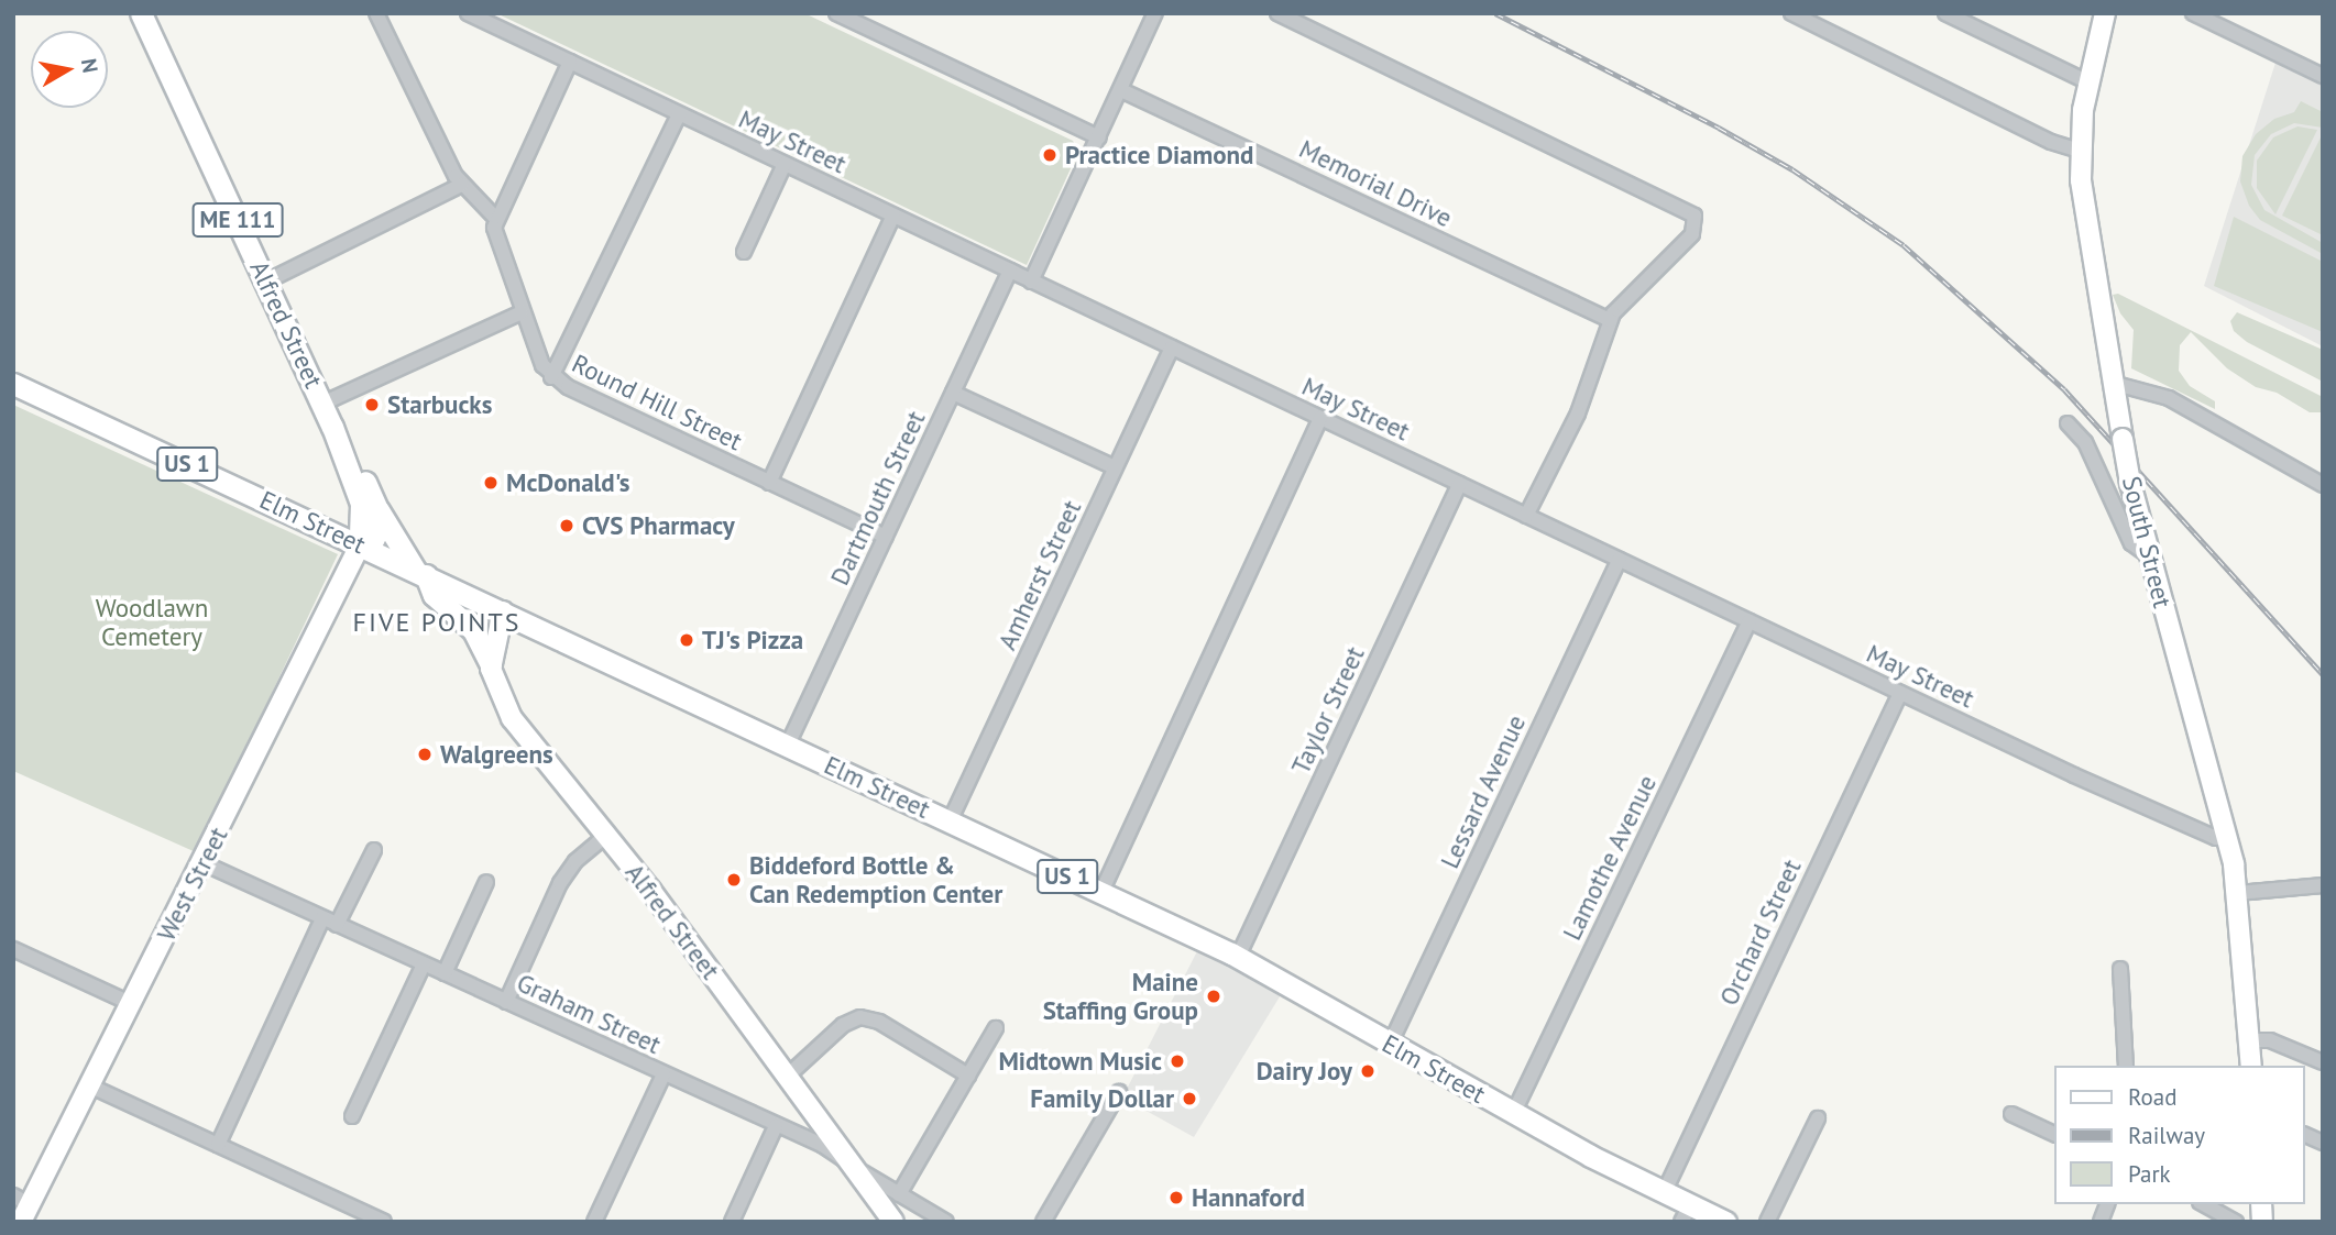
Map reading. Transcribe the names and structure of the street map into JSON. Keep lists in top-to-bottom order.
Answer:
{
  "streets": {
    "main road": [
      "ME 111",
      "Alfred Street",
      "US 1",
      "Elm Street"
    ],
    "street": [
      "May Street",
      "Memorial Drive",
      "Round Hill Street",
      "Dartmouth Street",
      "South Street",
      "Amherst Street",
      "Taylor Street",
      "Lessard Avenue",
      "Lamothe Avenue",
      "West Street",
      "Orchard Street",
      "Graham Street"
    ]
  },
  "crossings": [
    ["May Street", "Dartmouth Street"],
    ["May Street", "South Street"],
    ["May Street", "Amherst Street"],
    ["May Street", "Taylor Street"],
    ["May Street", "Lessard Avenue"],
    ["May Street", "Lamothe Avenue"],
    ["May Street", "Orchard Street"],
    ["Alfred Street", "Elm Street"],
    ["Alfred Street", "West Street"],
    ["Alfred Street", "Graham Street"],
    ["Round Hill Street", "Dartmouth Street"],
    ["Dartmouth Street", "Elm Street"],
    ["Elm Street", "Amherst Street"],
    ["Elm Street", "Taylor Street"],
    ["Elm Street", "Lessard Avenue"],
    ["Elm Street", "Lamothe Avenue"],
    ["Elm Street", "West Street"],
    ["Elm Street", "Orchard Street"],
    ["West Street", "Graham Street"]
  ],
  "districts": ["FIVE POINTS"],
  "parks": ["Woodlawn Cemetery"],
  "places": [
    "Practice Diamond",
    "Starbucks",
    "McDonald's",
    "CVS Pharmacy",
    "TJ's Pizza",
    "Walgreens",
    "Biddeford Bottle & Can Redemption Center",
    "Maine Staffing Group",
    "Midtown Music",
    "Dairy Joy",
    "Family Dollar",
    "Hannaford"
  ],
  "legend": ["Road", "Railway", "Park"],
  "north": "right"
}
